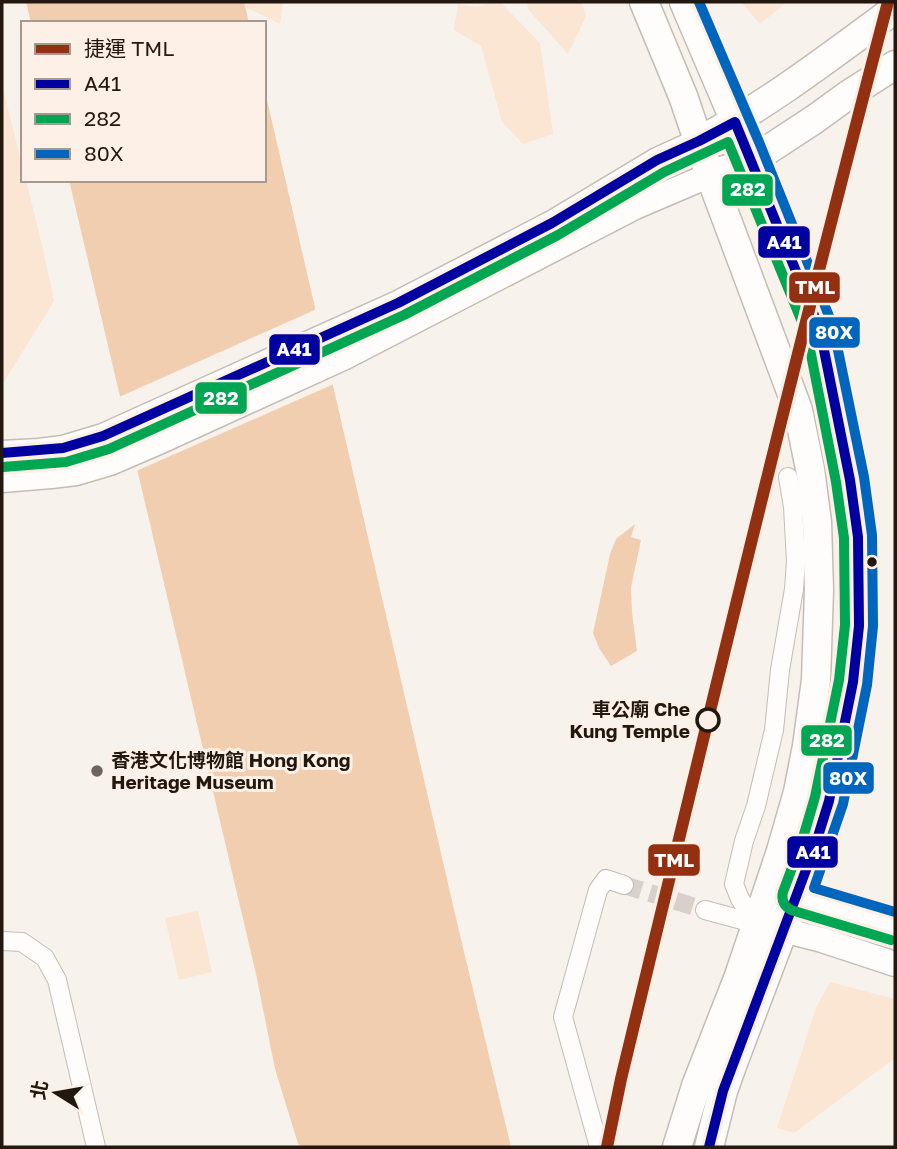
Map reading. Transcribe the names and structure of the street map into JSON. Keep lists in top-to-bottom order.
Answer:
{
  "places": ["車公廟 Che Kung Temple", "香港文化博物館 Hong Kong Heritage Museum"],
  "lines": [
    "metro line TML",
    "transit line 80X",
    "transit line A41",
    "transit line 282"
  ],
  "legend": [
    "捷運 TML",
    "A41",
    "282",
    "80X"
  ],
  "north": "left"
}
